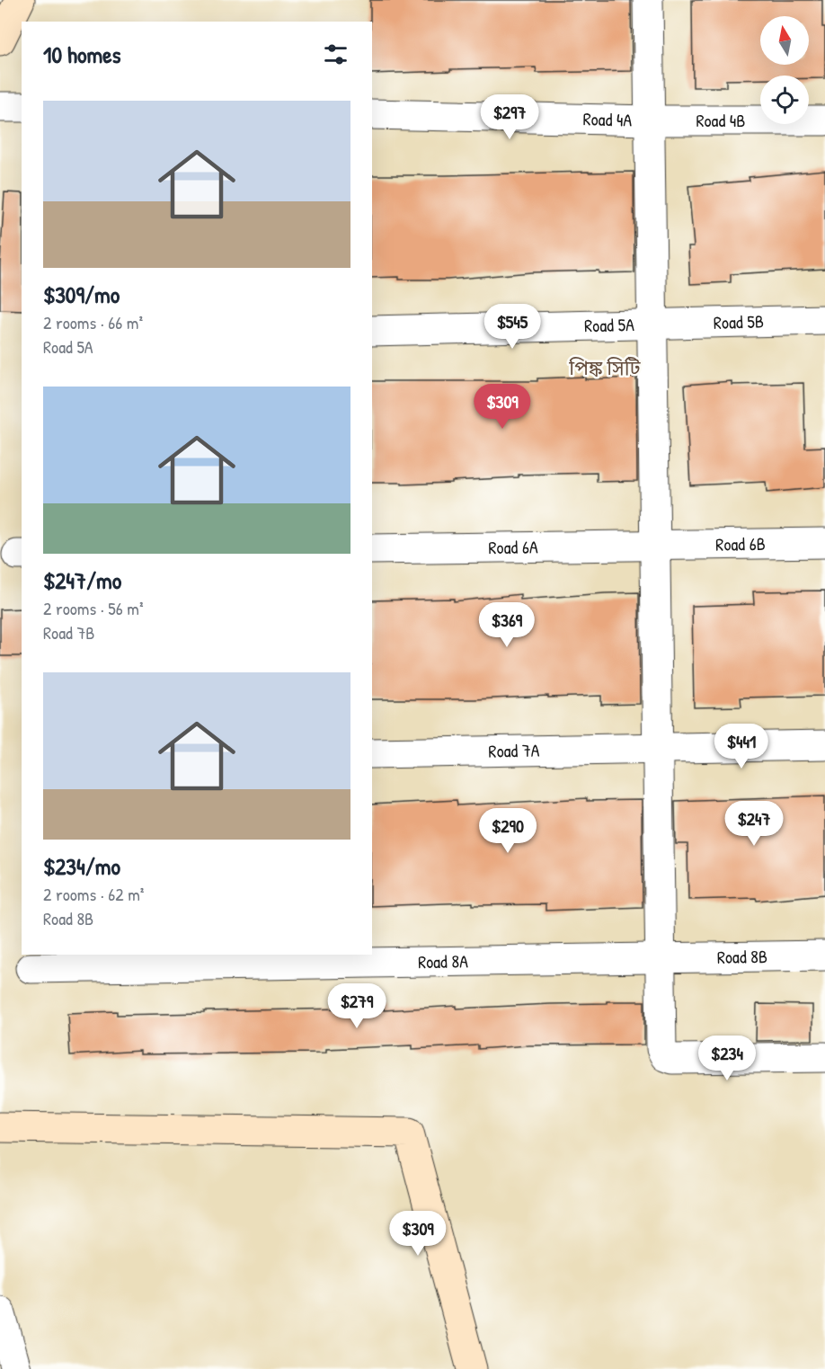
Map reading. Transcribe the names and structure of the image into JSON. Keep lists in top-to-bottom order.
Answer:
{
  "streets": {
    "street": [
      "Road 4A",
      "Road 4B",
      "Road 5B",
      "Road 5A",
      "Road 6B",
      "Road 6A",
      "Road 7A",
      "Road 8B",
      "Road 8A"
    ]
  },
  "crossings": [
    ["Road 4A", "Road 4B"],
    ["Road 5B", "Road 5A"],
    ["Road 6B", "Road 6A"],
    ["Road 8B", "Road 8A"]
  ],
  "districts": ["পিঙ্ক সিটি"],
  "north": "top",
  "page": {
    "heading": "10 homes",
    "list": [
      {
        "name": "$309/mo",
        "note": "2 rooms · 66 m² · Road 5A"
      },
      {
        "name": "$247/mo",
        "note": "2 rooms · 56 m² · Road 7B"
      },
      {
        "name": "$234/mo",
        "note": "2 rooms · 62 m² · Road 8B"
      }
    ],
    "price": [
      "$297",
      "$545",
      "$309",
      "$369",
      "$441",
      "$247",
      "$290",
      "$279",
      "$234",
      "$309"
    ]
  }
}
